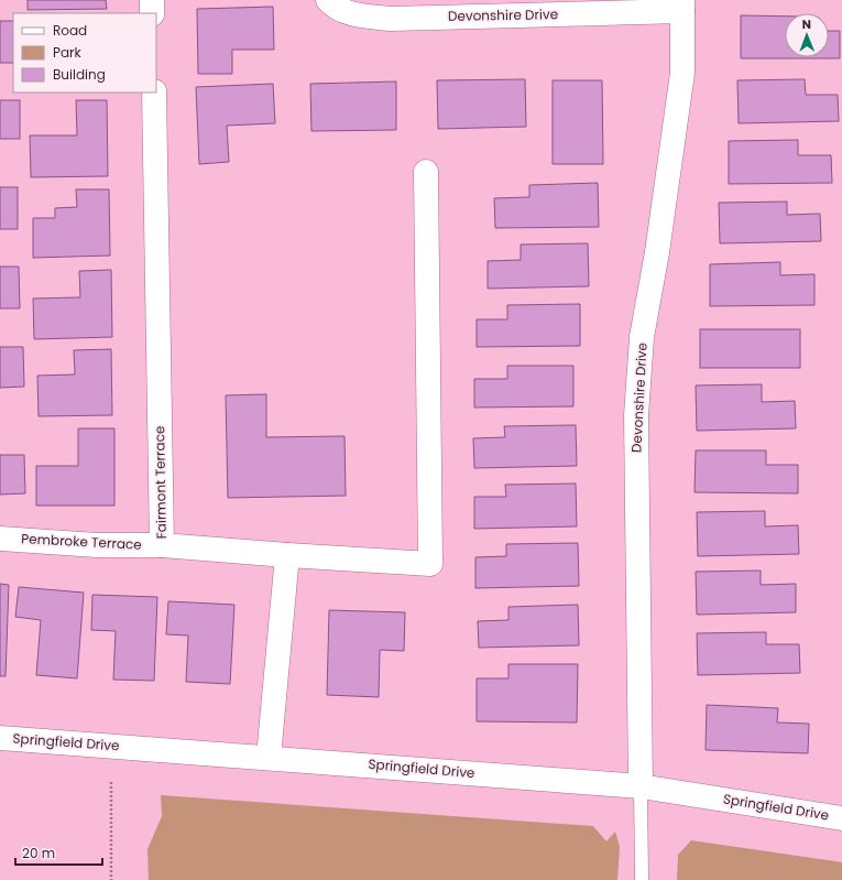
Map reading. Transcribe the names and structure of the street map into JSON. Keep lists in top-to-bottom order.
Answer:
{
  "streets": {
    "street": [
      "Devonshire Drive",
      "Fairmont Terrace",
      "Pembroke Terrace",
      "Springfield Drive"
    ]
  },
  "crossings": [
    ["Devonshire Drive", "Springfield Drive"],
    ["Fairmont Terrace", "Pembroke Terrace"]
  ],
  "legend": ["Road", "Park", "Building"],
  "scale_bar": "20 m",
  "north": "top"
}
